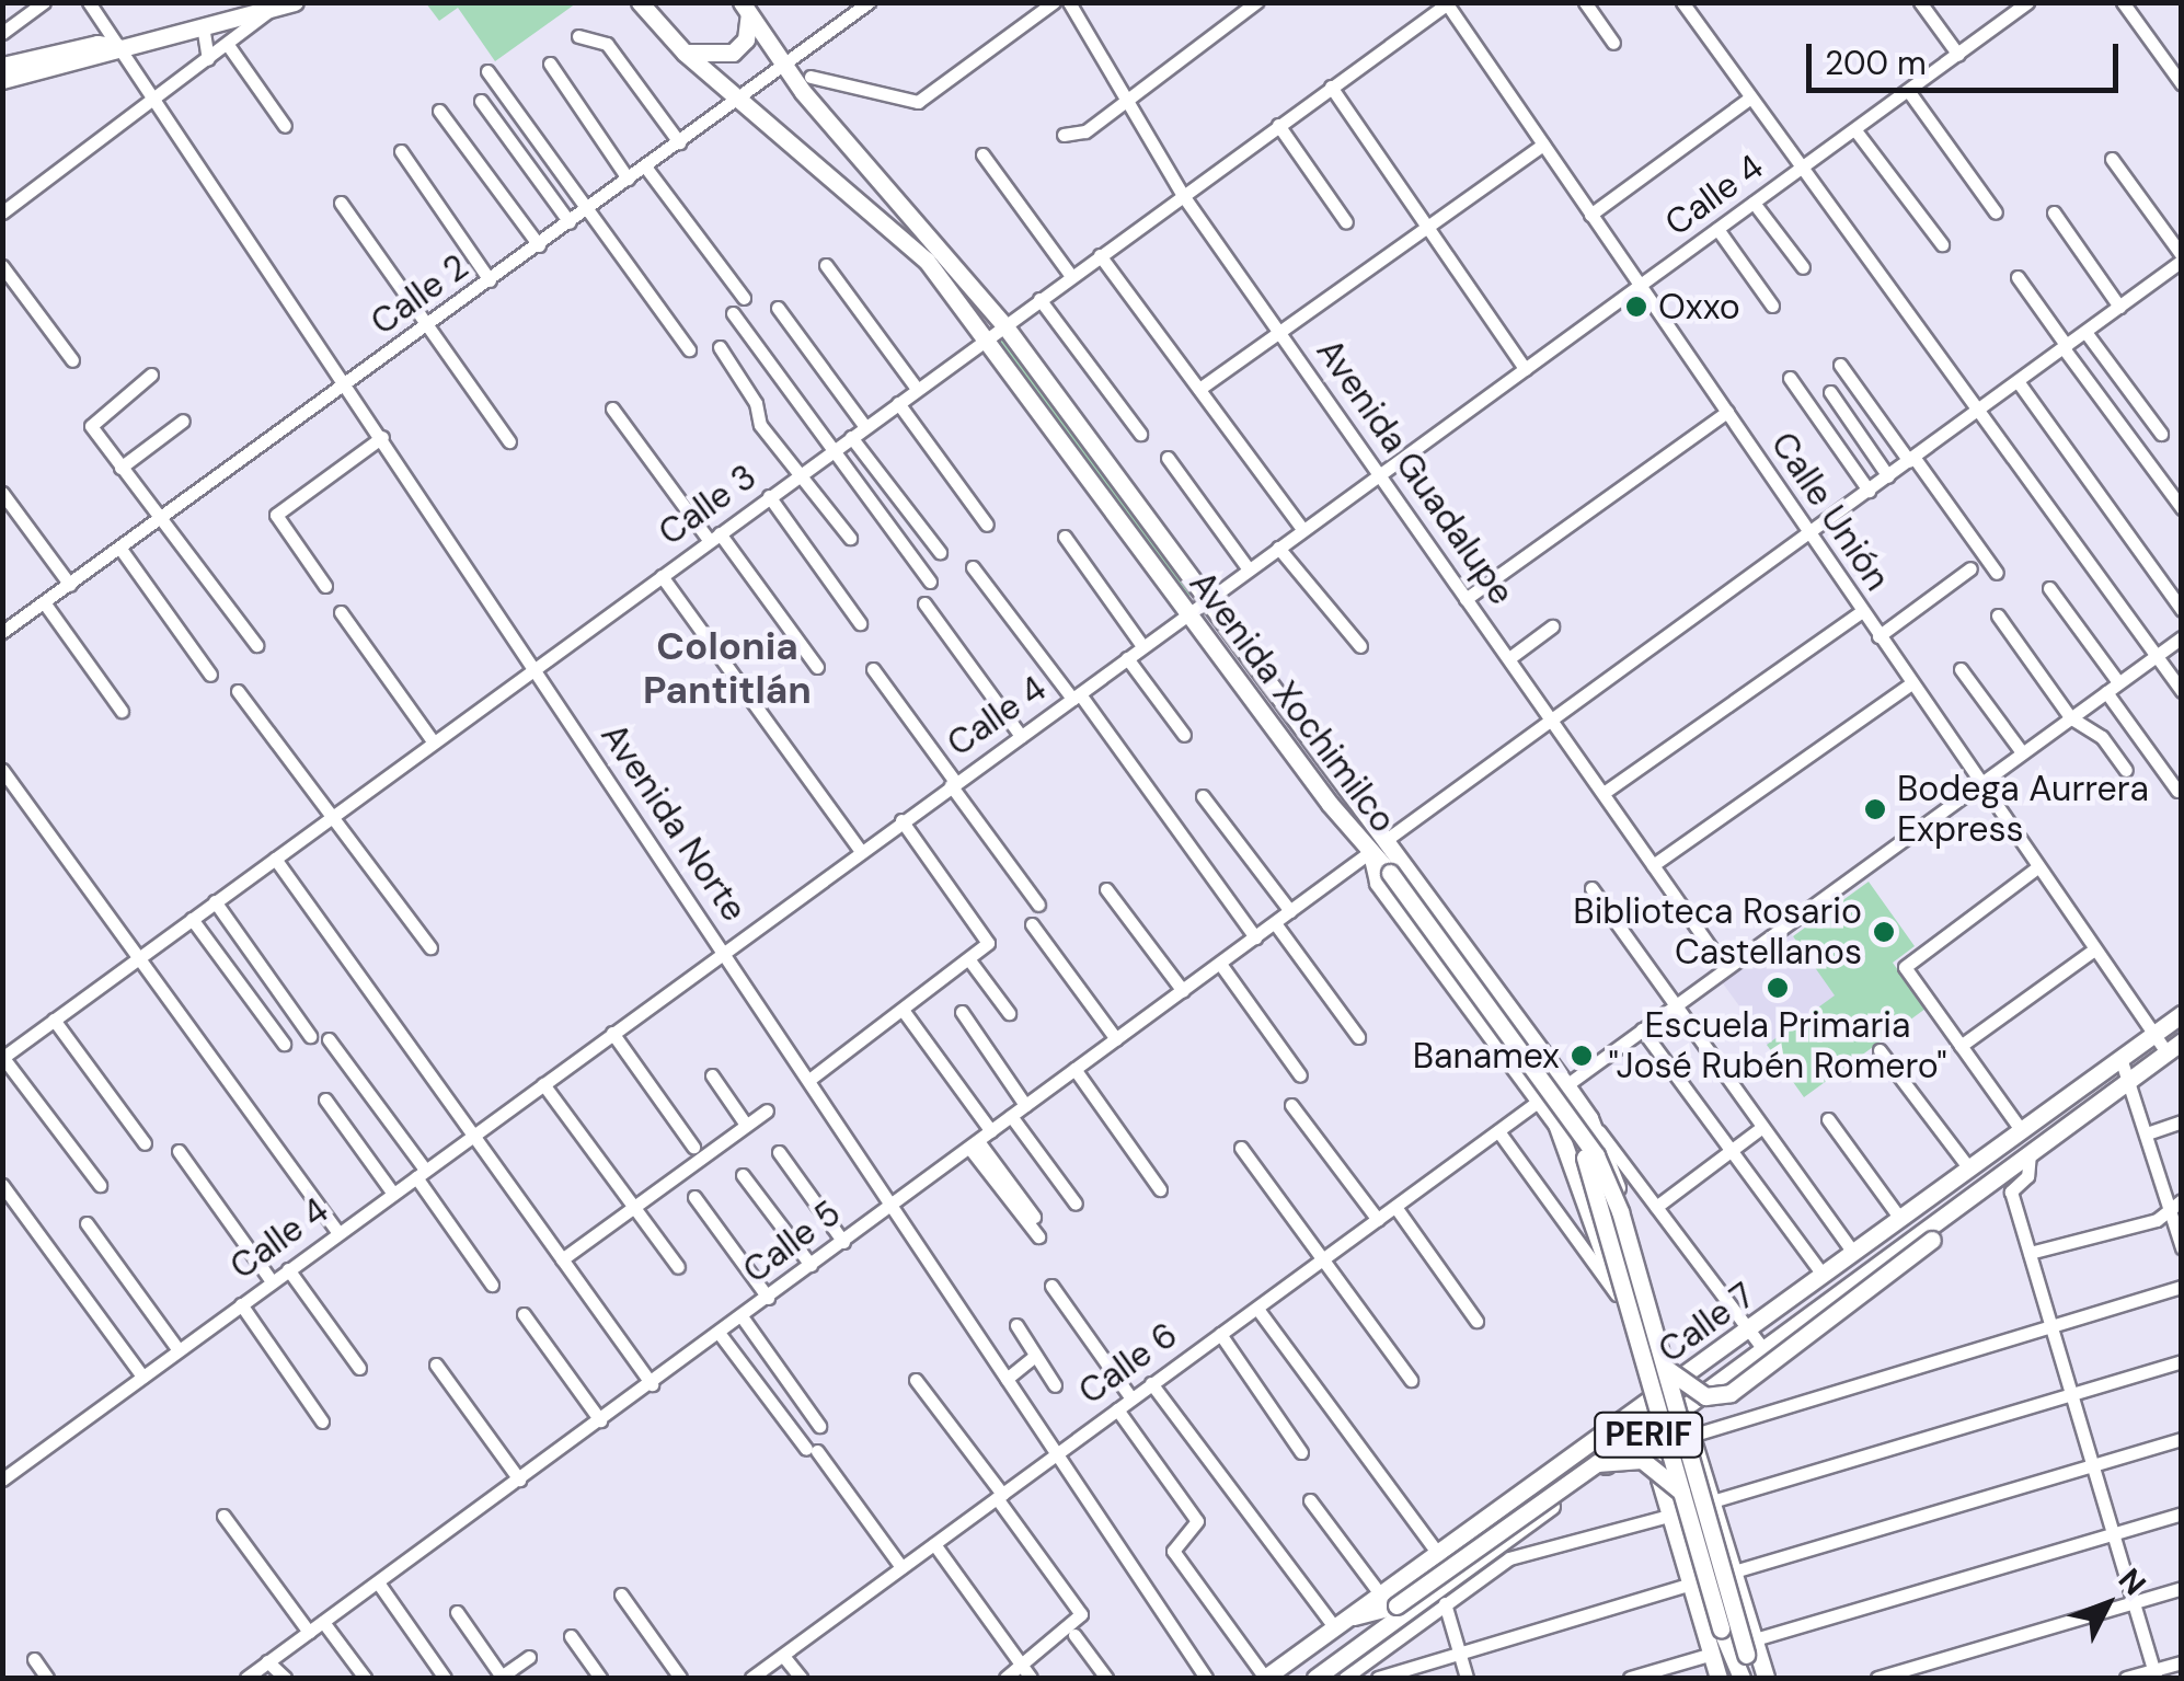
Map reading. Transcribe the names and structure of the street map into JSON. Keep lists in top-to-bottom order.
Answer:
{
  "streets": {
    "main road": ["Avenida Xochimilco", "Calle 7", "PERIF"],
    "street": [
      "Calle 4",
      "Calle 2",
      "Avenida Guadalupe",
      "Calle 3",
      "Calle Unión",
      "Avenida Norte",
      "Calle 5",
      "Calle 6"
    ]
  },
  "crossings": [
    ["Calle 4", "Avenida Guadalupe"],
    ["Calle 4", "Calle Unión"],
    ["Calle 4", "Avenida Xochimilco"],
    ["Calle 4", "Avenida Norte"],
    ["Calle 2", "Avenida Xochimilco"],
    ["Calle 2", "Avenida Norte"],
    ["Avenida Guadalupe", "Calle 3"],
    ["Avenida Guadalupe", "Calle 5"],
    ["Calle 3", "Calle Unión"],
    ["Calle 3", "Avenida Xochimilco"],
    ["Calle 3", "Avenida Norte"],
    ["Calle Unión", "Calle 5"],
    ["Calle Unión", "Calle 7"],
    ["Avenida Xochimilco", "Calle 5"],
    ["Avenida Xochimilco", "Calle 7"],
    ["Avenida Xochimilco", "Calle 6"],
    ["Avenida Norte", "Calle 5"],
    ["Avenida Norte", "Calle 6"]
  ],
  "districts": ["Colonia Pantitlán"],
  "places": [
    "Oxxo",
    "Bodega Aurrera Express",
    "Biblioteca Rosario Castellanos",
    "Escuela Primaria \"José Rubén Romero\"",
    "Banamex"
  ],
  "scale_bar": "200 m",
  "north": "top right"
}
